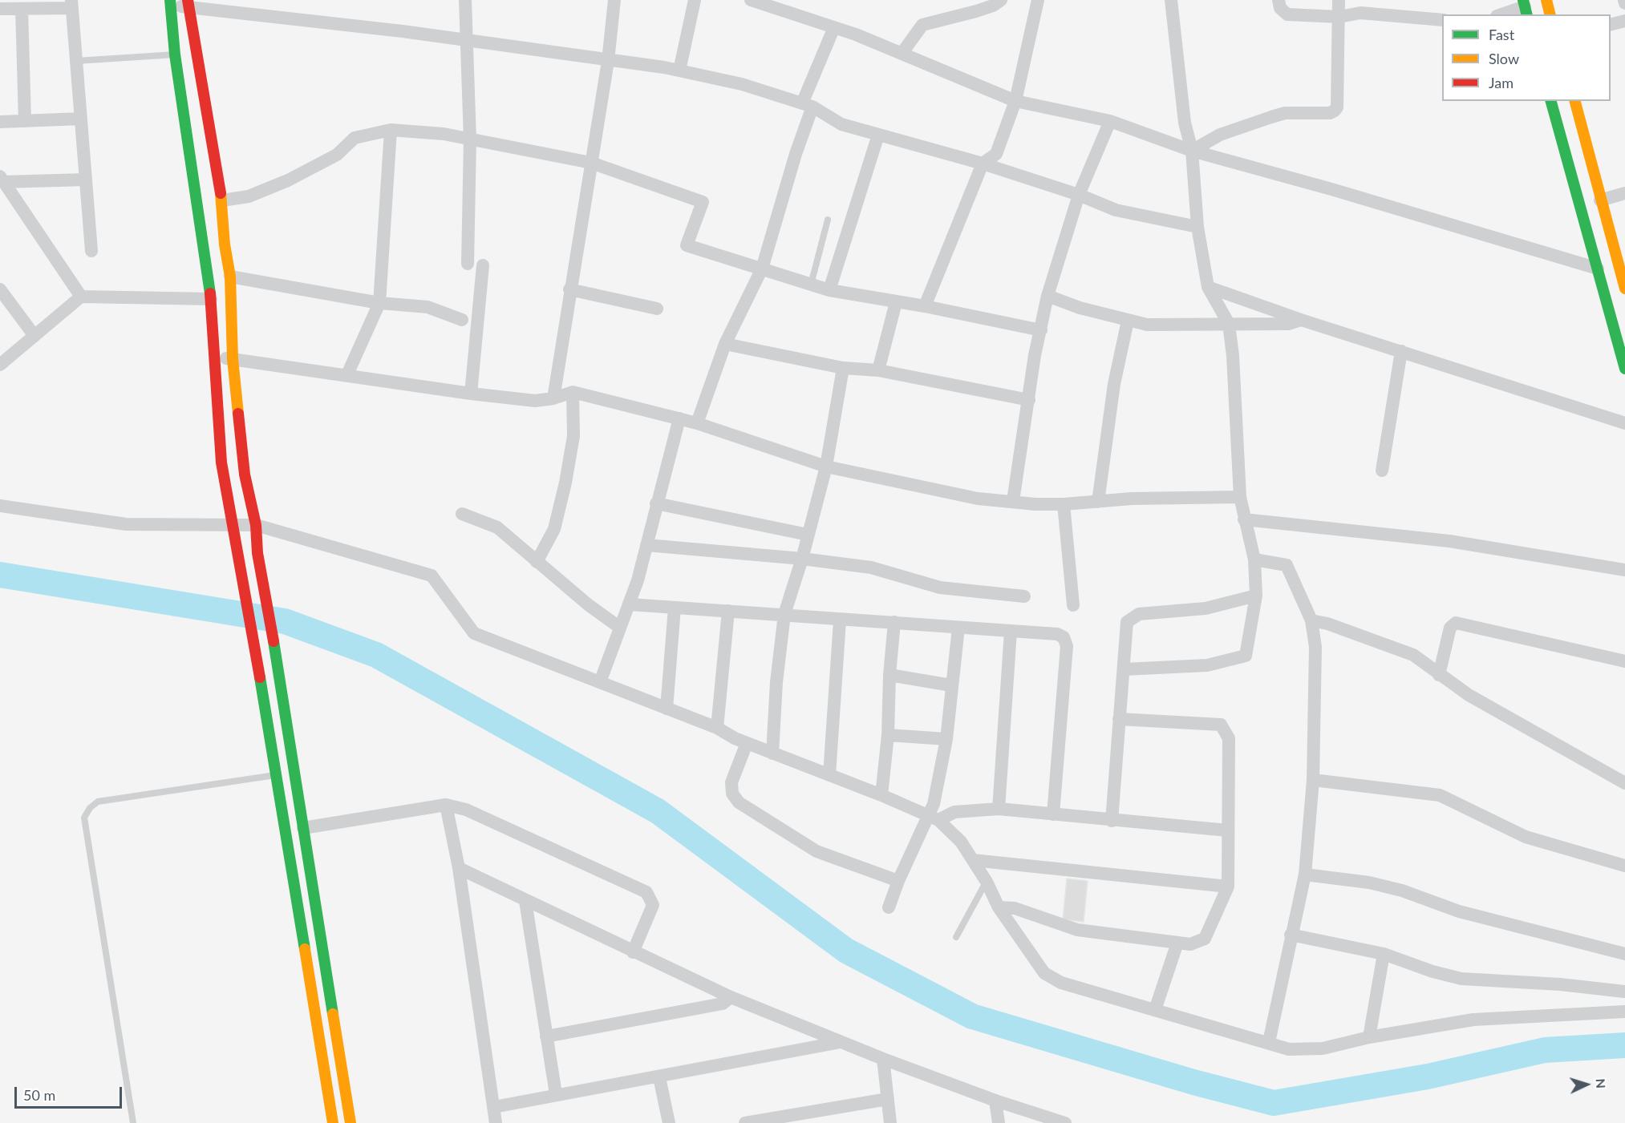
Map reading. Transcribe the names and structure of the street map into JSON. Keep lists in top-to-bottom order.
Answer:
{
  "legend": ["Fast", "Slow", "Jam"],
  "scale_bar": "50 m",
  "north": "right"
}
